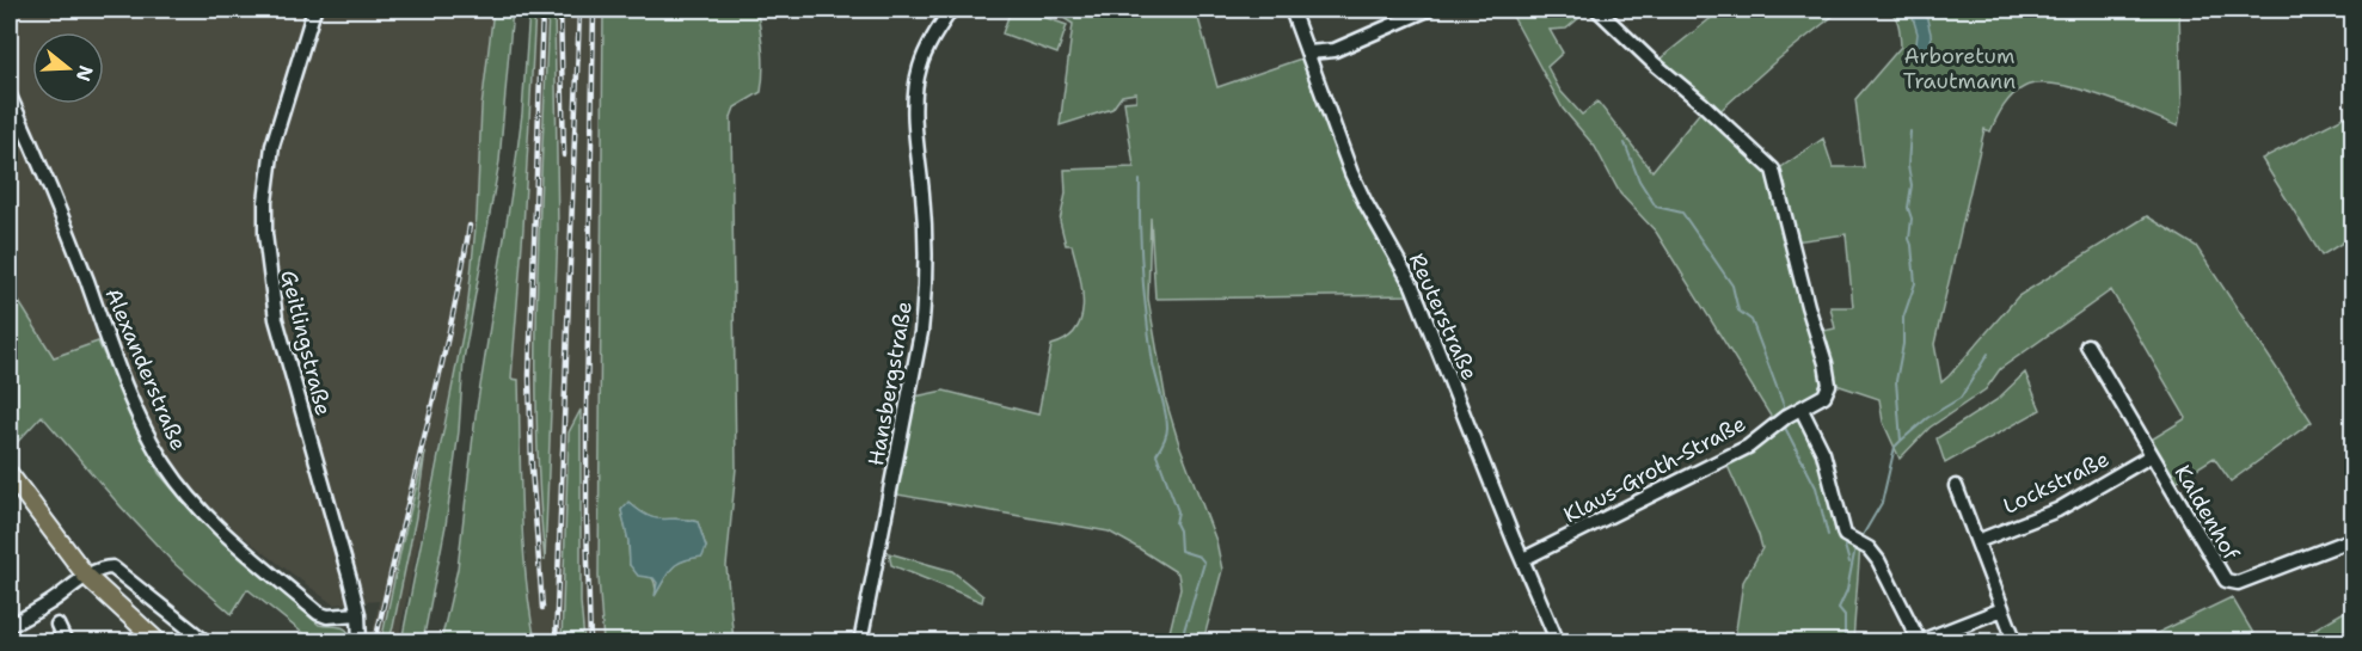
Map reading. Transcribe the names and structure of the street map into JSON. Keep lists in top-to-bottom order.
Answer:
{
  "streets": {
    "street": [
      "Reuterstraße",
      "Geitlingstraße",
      "Alexanderstraße",
      "Hansbergstraße",
      "Klaus-Groth-Straße",
      "Lockstraße",
      "Kaldenhof"
    ]
  },
  "crossings": [
    ["Reuterstraße", "Klaus-Groth-Straße"],
    ["Geitlingstraße", "Alexanderstraße"],
    ["Lockstraße", "Kaldenhof"]
  ],
  "parks": ["Arboretum Trautmann"],
  "north": "right"
}
